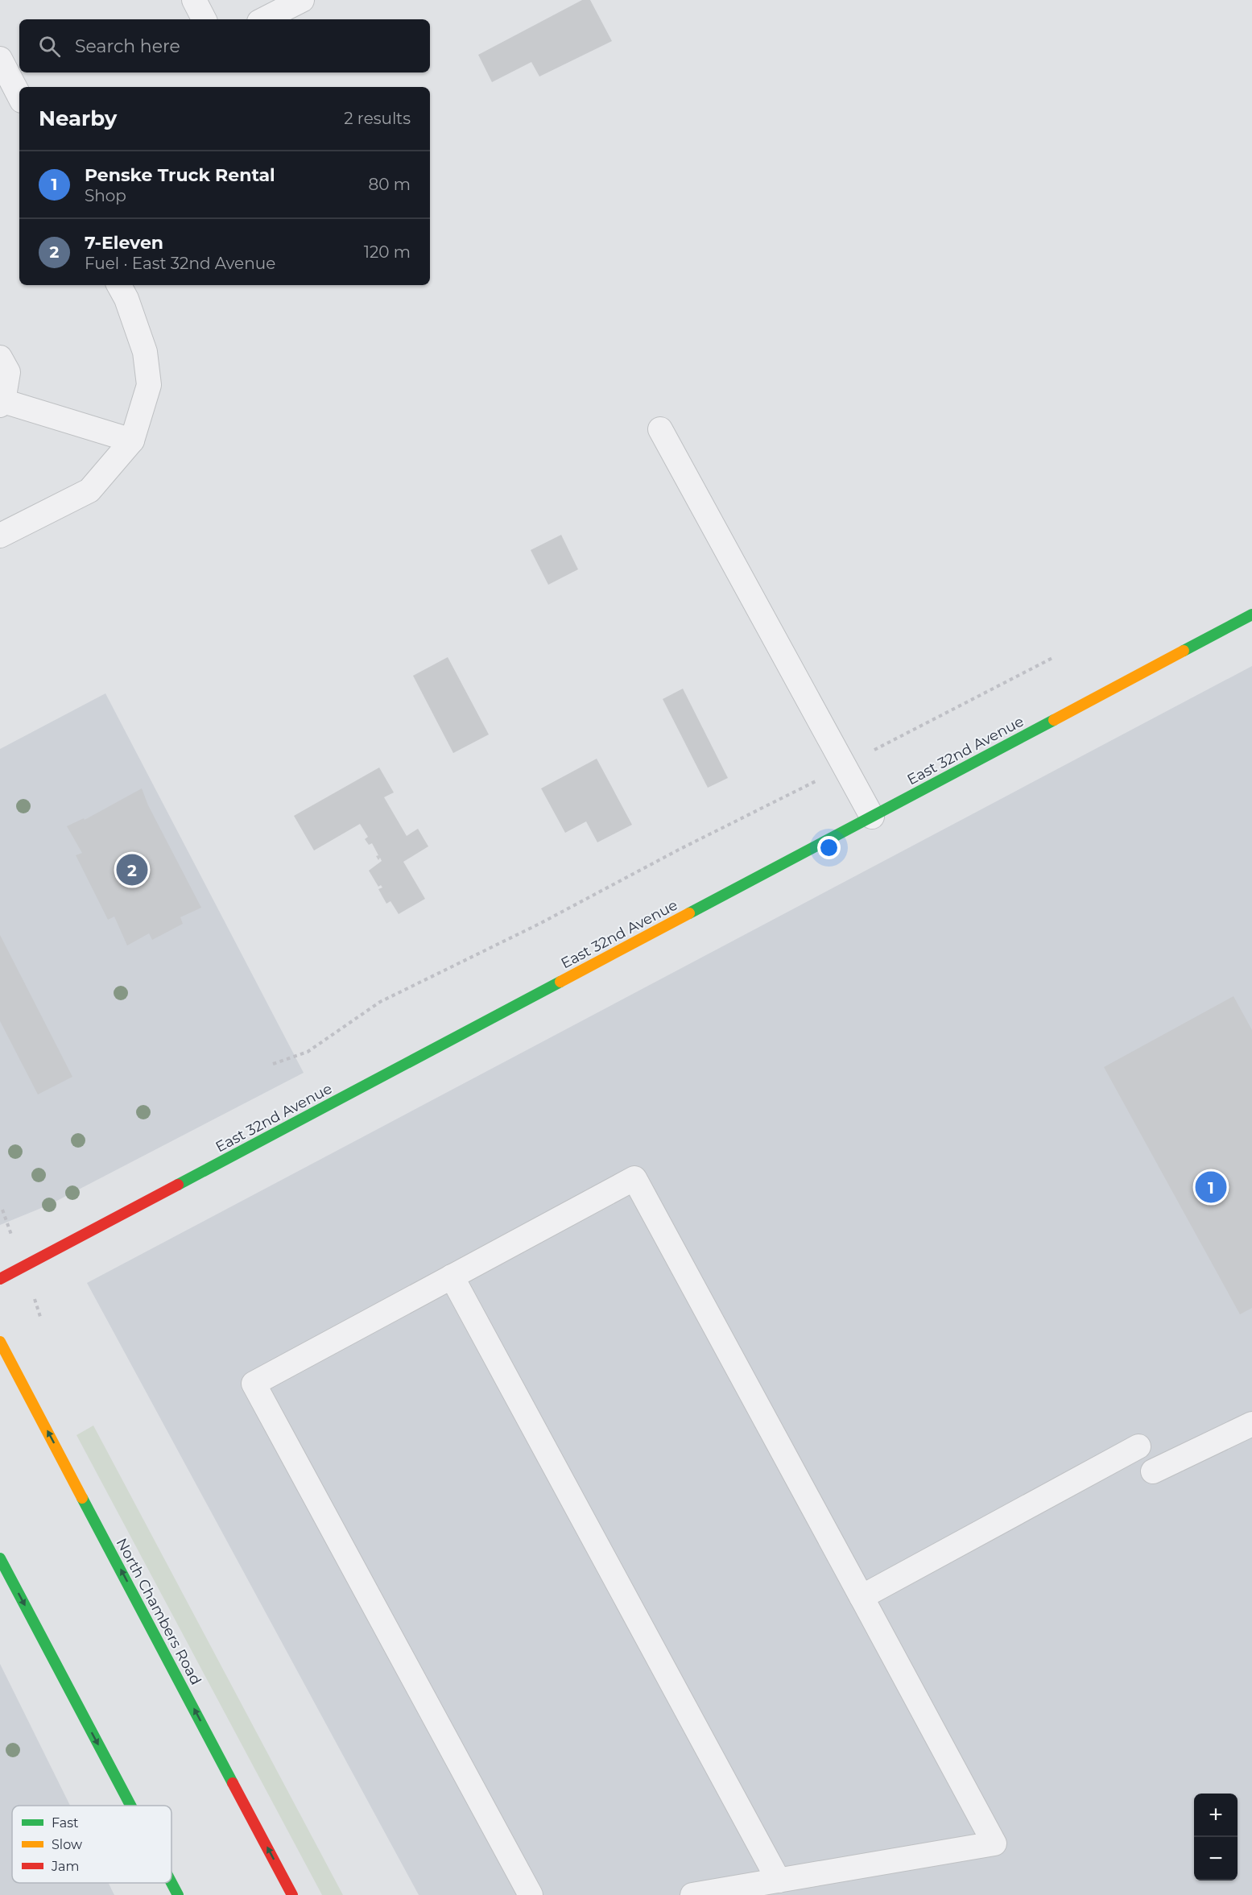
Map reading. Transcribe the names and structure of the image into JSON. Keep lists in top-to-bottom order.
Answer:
{
  "streets": {
    "street": ["East 32nd Avenue", "North Chambers Road"]
  },
  "one_way": ["North Chambers Road"],
  "legend": ["Fast", "Slow", "Jam"],
  "page": {
    "search": "Search here",
    "heading": ["Nearby", "2 results"],
    "list": [
      {
        "mark": "1",
        "name": "Penske Truck Rental",
        "note": "Shop",
        "value": "80 m"
      },
      {
        "mark": "2",
        "name": "7-Eleven",
        "note": "Fuel · East 32nd Avenue",
        "value": "120 m"
      }
    ],
    "pins": ["2", "1"],
    "map_buttons": ["+", "−"]
  }
}
